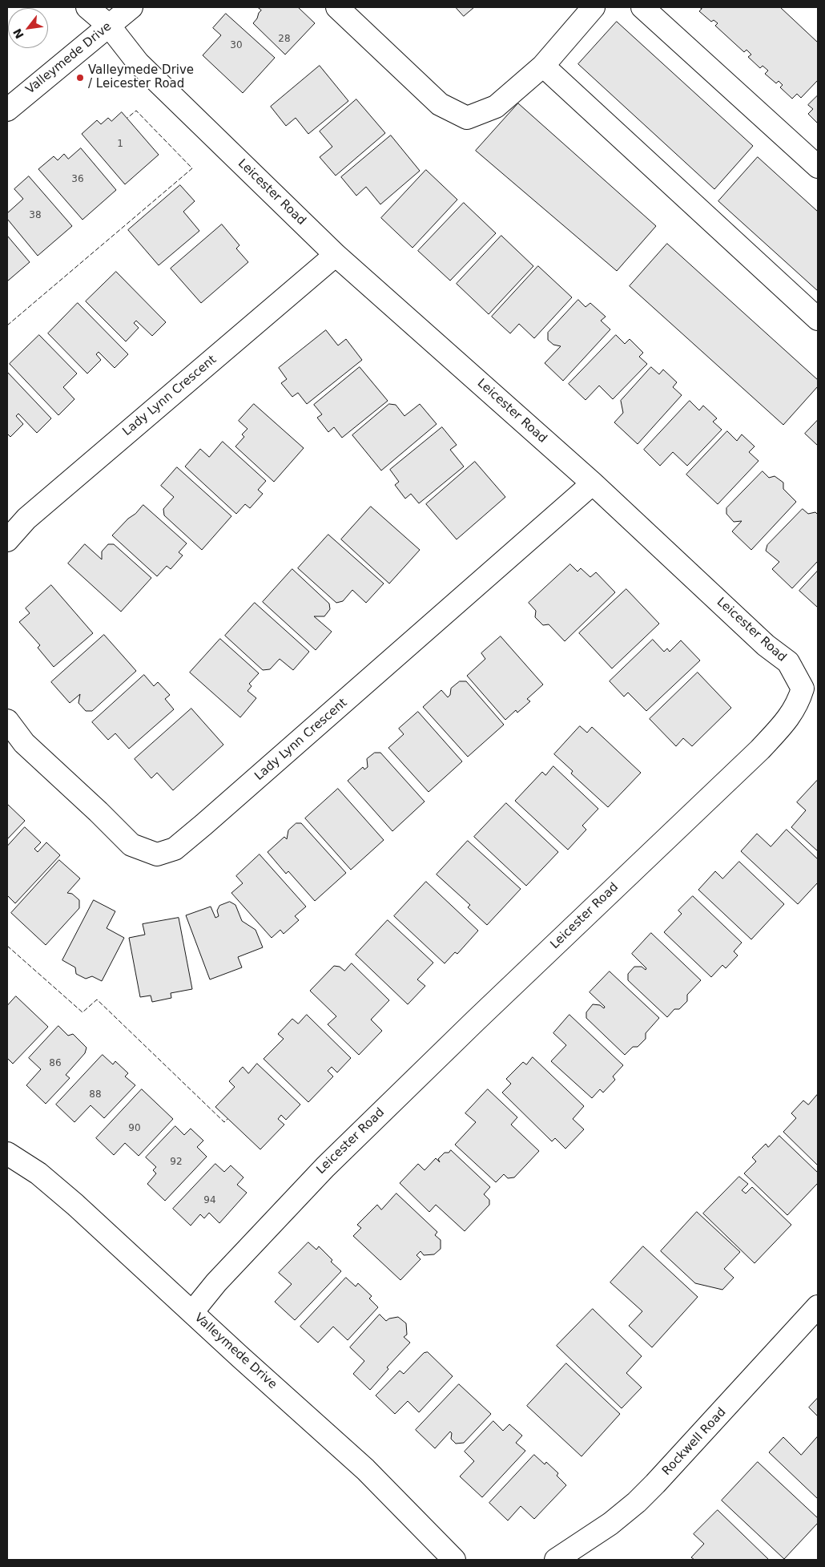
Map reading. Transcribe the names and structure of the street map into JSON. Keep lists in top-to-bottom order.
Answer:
{
  "streets": {
    "street": [
      "Valleymede Drive",
      "Leicester Road",
      "Lady Lynn Crescent",
      "Rockwell Road"
    ]
  },
  "crossings": [
    ["Valleymede Drive", "Leicester Road"],
    ["Leicester Road", "Lady Lynn Crescent"]
  ],
  "places": ["Valleymede Drive / Leicester Road"],
  "house_numbers": [
    "28",
    "30",
    "1",
    "36",
    "38",
    "86",
    "88",
    "90",
    "92",
    "94"
  ],
  "north": "bottom left"
}
